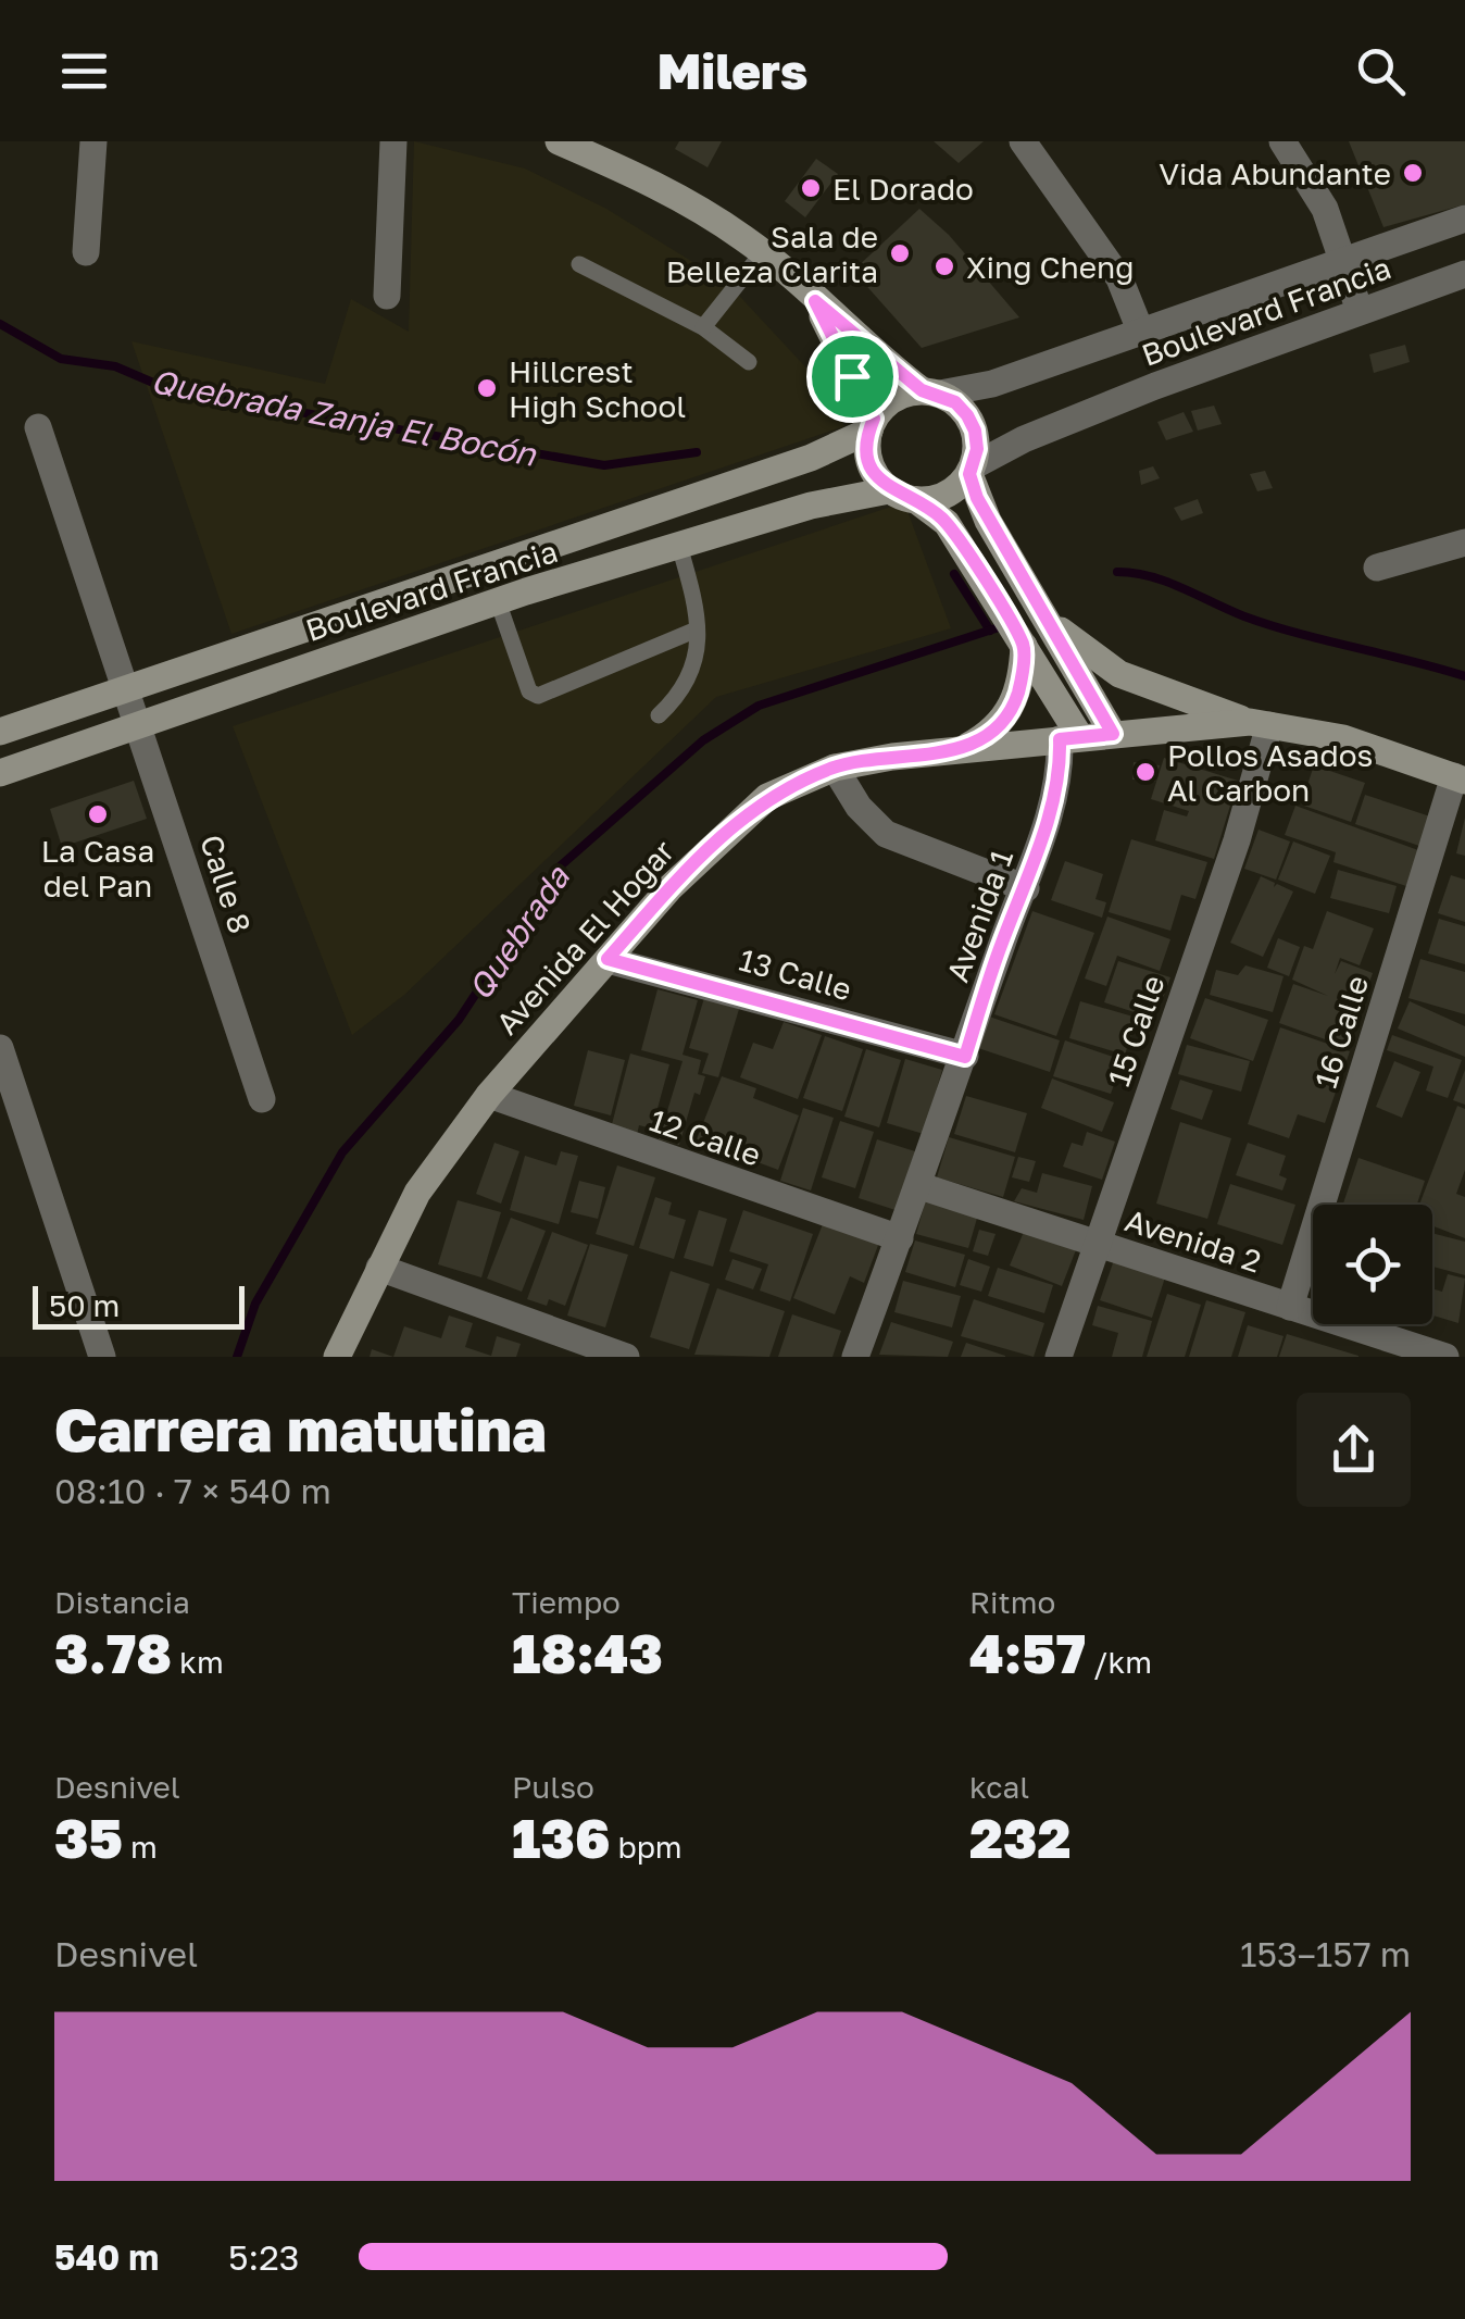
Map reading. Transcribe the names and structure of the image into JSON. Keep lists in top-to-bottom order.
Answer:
{
  "streets": {
    "street": [
      "Boulevard Francia",
      "Calle 8",
      "Avenida 1",
      "Avenida El Hogar",
      "13 Calle",
      "15 Calle",
      "16 Calle",
      "12 Calle",
      "Avenida 2"
    ]
  },
  "crossings": [
    ["Boulevard Francia", "Calle 8"],
    ["Avenida 1", "Avenida El Hogar"],
    ["Avenida 1", "13 Calle"],
    ["Avenida 1", "12 Calle"],
    ["Avenida 1", "Avenida 2"],
    ["Avenida El Hogar", "13 Calle"],
    ["Avenida El Hogar", "15 Calle"],
    ["Avenida El Hogar", "16 Calle"],
    ["Avenida El Hogar", "12 Calle"],
    ["15 Calle", "Avenida 2"],
    ["16 Calle", "Avenida 2"]
  ],
  "water": ["Quebrada Zanja El Bocón", "Quebrada"],
  "places": [
    "Vida Abundante",
    "El Dorado",
    "Sala de Belleza Clarita",
    "Xing Cheng",
    "Hillcrest High School",
    "Pollos Asados Al Carbon",
    "La Casa del Pan"
  ],
  "scale_bar": "50 m",
  "page": {
    "header": "Milers",
    "scale": "50 m",
    "heading": ["Carrera matutina", "08:10 · 7 × 540 m"],
    "stats": [
      ["Distancia", "3.78 km"],
      ["Tiempo", "18:43"],
      ["Ritmo", "4:57 /km"],
      ["Desnivel", "35 m"],
      ["Pulso", "136 bpm"],
      ["kcal", "232"]
    ],
    "chart": ["Desnivel", "153–157 m"],
    "list": [
      {
        "name": "540 m",
        "note": "5:23"
      }
    ]
  }
}
